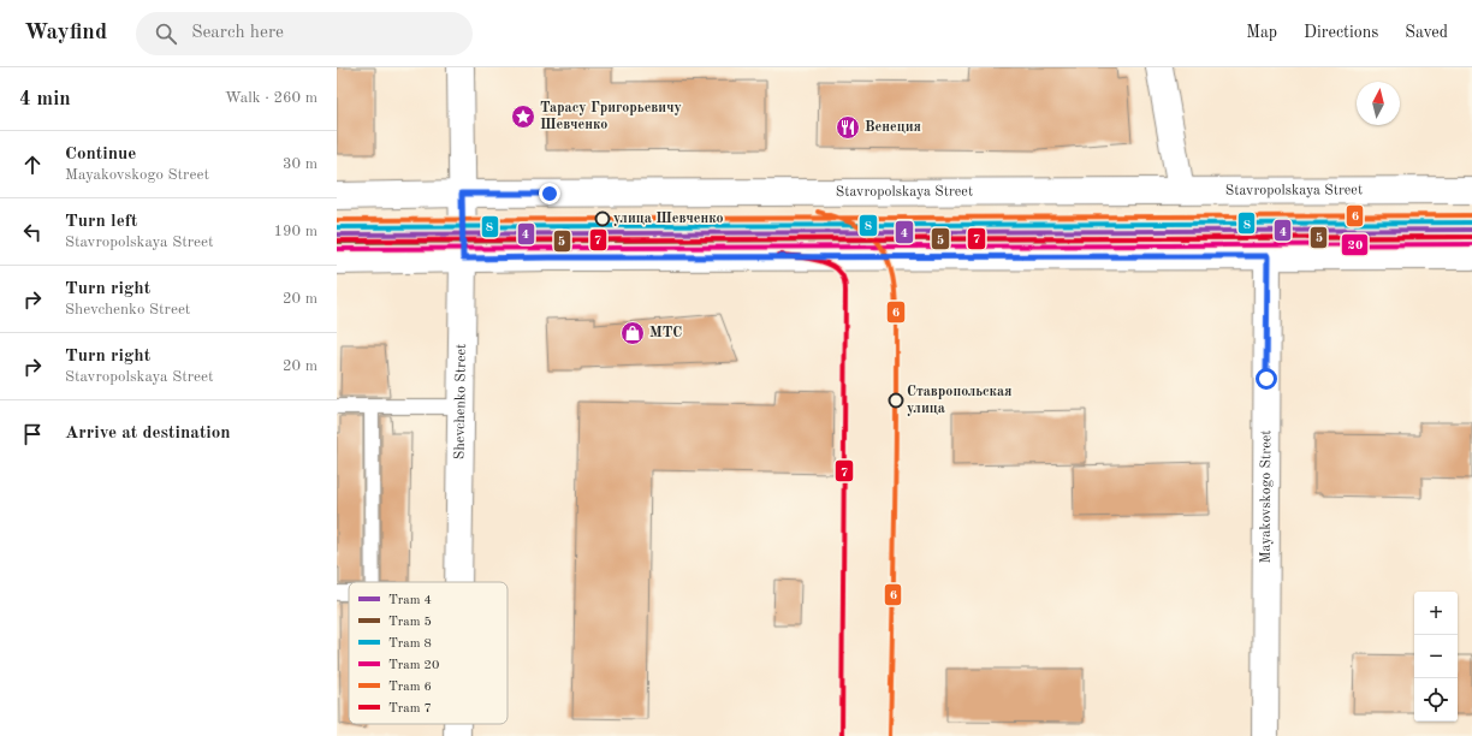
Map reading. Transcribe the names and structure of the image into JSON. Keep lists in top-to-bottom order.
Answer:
{
  "streets": {
    "main road": ["Stavropolskaya Street", "Shevchenko Street", "Mayakovskogo Street"]
  },
  "crossings": [
    ["Stavropolskaya Street", "Shevchenko Street"]
  ],
  "places": {
    "place": ["Тарасу Григорьевичу Шевченко"],
    "restaurant": ["Венеция"],
    "other": ["улица Шевченко", "Ставропольская улица"],
    "shop": ["МТС"]
  },
  "lines": [
    "tram line 6",
    "tram line 8",
    "tram line 4",
    "tram line 5",
    "tram line 7",
    "tram line 20"
  ],
  "legend": [
    "Tram 4",
    "Tram 5",
    "Tram 8",
    "Tram 20",
    "Tram 6",
    "Tram 7"
  ],
  "north": "top",
  "page": {
    "header": "Wayfind",
    "search": "Search here",
    "nav": ["Map", "Directions", "Saved"],
    "heading": ["4 min", "Walk · 260 m"],
    "list": [
      ["Continue", "Mayakovskogo Street", "30 m"],
      ["Turn left", "Stavropolskaya Street", "190 m"],
      ["Turn right", "Shevchenko Street", "20 m"],
      ["Turn right", "Stavropolskaya Street", "20 m"],
      "Arrive at destination"
    ],
    "map_buttons": ["+", "−"]
  }
}
